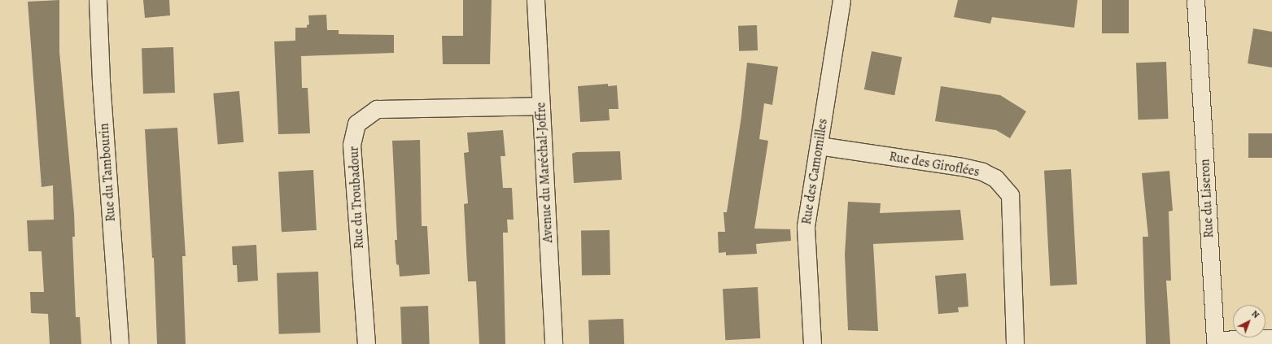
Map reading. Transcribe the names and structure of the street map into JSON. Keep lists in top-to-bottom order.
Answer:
{
  "streets": {
    "street": [
      "Rue des Giroflées",
      "Rue des Camomilles",
      "Rue du Tambourin",
      "Avenue du Maréchal-Joffre",
      "Rue du Troubadour",
      "Rue du Liseron"
    ]
  },
  "crossings": [
    ["Rue des Giroflées", "Rue des Camomilles"],
    ["Avenue du Maréchal-Joffre", "Rue du Troubadour"]
  ],
  "north": "top right"
}
